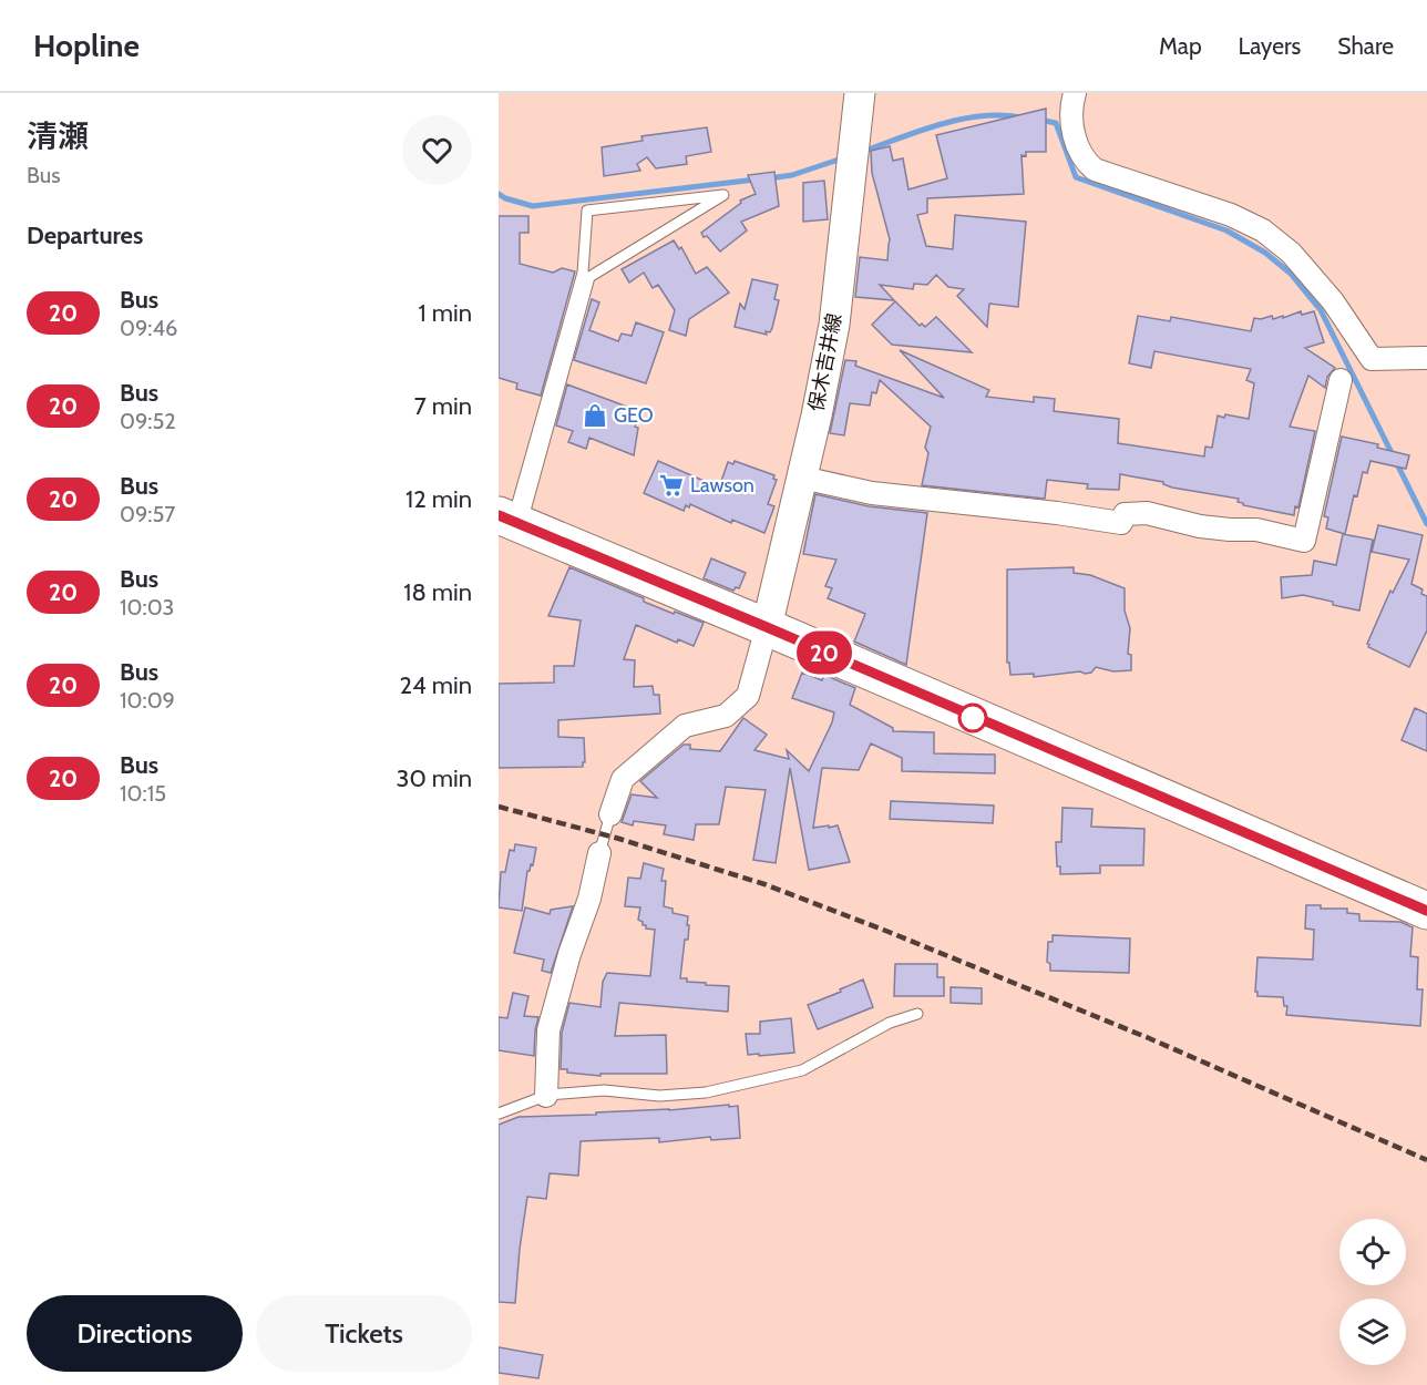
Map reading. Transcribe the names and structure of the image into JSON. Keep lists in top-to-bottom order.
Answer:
{
  "streets": {
    "main road": ["保木吉井線"]
  },
  "places": {
    "shop": ["GEO"],
    "supermarket": ["Lawson"]
  },
  "lines": ["bus line 20"],
  "page": {
    "header": "Hopline",
    "nav": ["Map", "Layers", "Share"],
    "heading": [
      ["清瀬", "Bus"],
      "Departures"
    ],
    "on_map": "20",
    "list": [
      {
        "mark": "20",
        "name": "Bus",
        "note": "09:46",
        "value": "1 min"
      },
      {
        "mark": "20",
        "name": "Bus",
        "note": "09:52",
        "value": "7 min"
      },
      {
        "mark": "20",
        "name": "Bus",
        "note": "09:57",
        "value": "12 min"
      },
      {
        "mark": "20",
        "name": "Bus",
        "note": "10:03",
        "value": "18 min"
      },
      {
        "mark": "20",
        "name": "Bus",
        "note": "10:09",
        "value": "24 min"
      },
      {
        "mark": "20",
        "name": "Bus",
        "note": "10:15",
        "value": "30 min"
      }
    ],
    "buttons": ["Directions", "Tickets"]
  }
}
